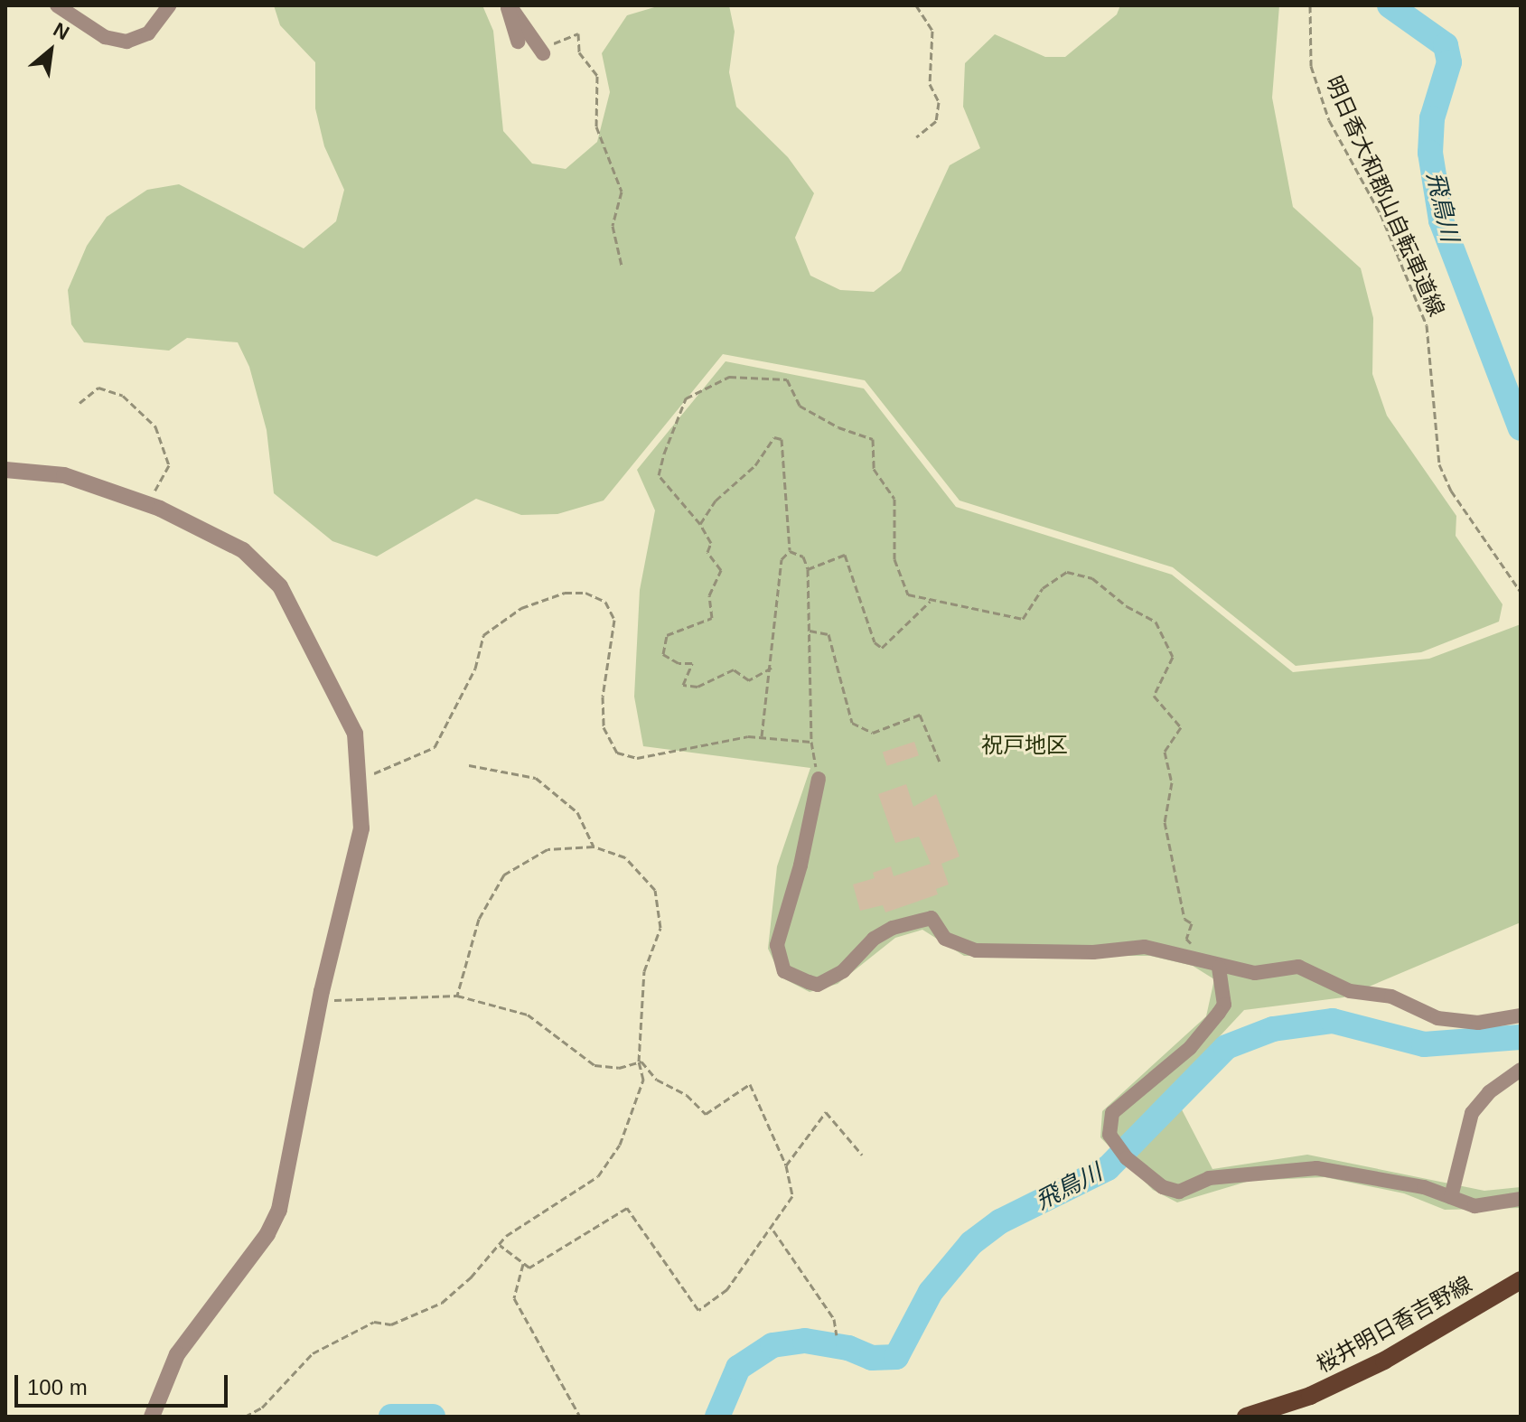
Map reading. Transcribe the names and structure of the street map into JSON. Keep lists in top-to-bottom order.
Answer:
{
  "streets": {
    "main road": ["桜井明日香吉野線"],
    "path": ["明日香大和郡山自転車道線"]
  },
  "water": ["飛鳥川"],
  "parks": ["祝戸地区"],
  "scale_bar": "100 m",
  "north": "top right"
}
